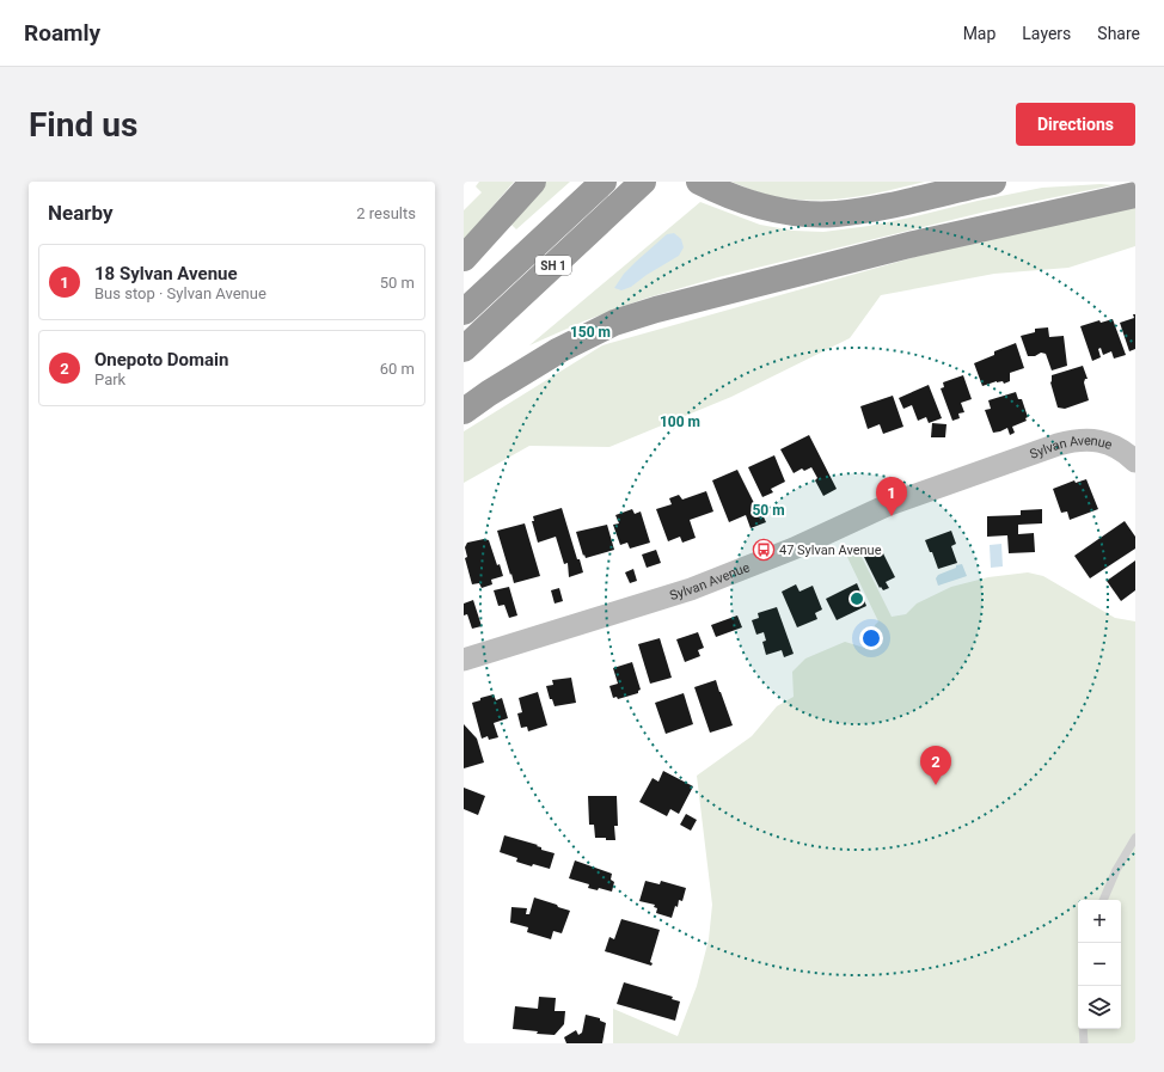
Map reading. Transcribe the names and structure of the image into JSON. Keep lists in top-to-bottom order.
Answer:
{
  "streets": {
    "highway": ["SH 1"],
    "main road": ["Sylvan Avenue"]
  },
  "places": {
    "bus stop": ["47 Sylvan Avenue"]
  },
  "page": {
    "header": "Roamly",
    "nav": ["Map", "Layers", "Share"],
    "buttons": "Directions",
    "title": "Find us",
    "heading": ["Nearby", "2 results"],
    "list": [
      {
        "mark": "1",
        "name": "18 Sylvan Avenue",
        "note": "Bus stop · Sylvan Avenue",
        "value": "50 m"
      },
      {
        "mark": "2",
        "name": "Onepoto Domain",
        "note": "Park",
        "value": "60 m"
      }
    ],
    "pins": ["1", "2"],
    "map_buttons": ["+", "−"]
  },
  "rings": ["150 m", "100 m", "50 m"]
}
